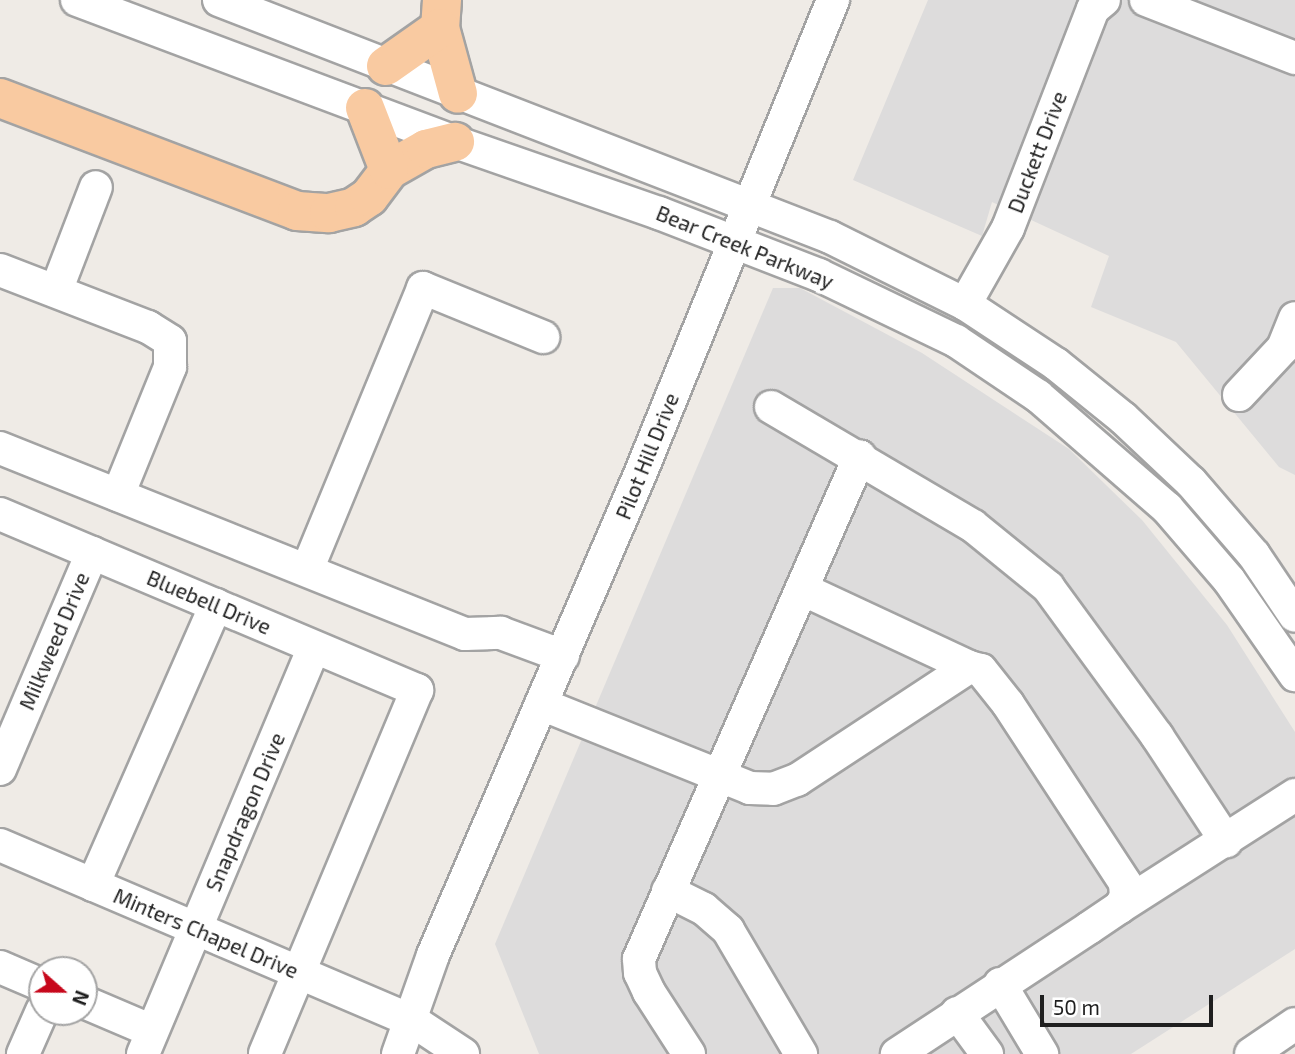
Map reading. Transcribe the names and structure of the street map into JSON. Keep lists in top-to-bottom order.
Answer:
{
  "streets": {
    "street": [
      "Duckett Drive",
      "Bear Creek Parkway",
      "Pilot Hill Drive",
      "Bluebell Drive",
      "Milkweed Drive",
      "Snapdragon Drive",
      "Minters Chapel Drive"
    ]
  },
  "crossings": [
    ["Duckett Drive", "Bear Creek Parkway"],
    ["Bear Creek Parkway", "Pilot Hill Drive"],
    ["Pilot Hill Drive", "Minters Chapel Drive"],
    ["Bluebell Drive", "Milkweed Drive"],
    ["Bluebell Drive", "Snapdragon Drive"],
    ["Bluebell Drive", "Minters Chapel Drive"],
    ["Snapdragon Drive", "Minters Chapel Drive"]
  ],
  "scale_bar": "50 m",
  "north": "right"
}
